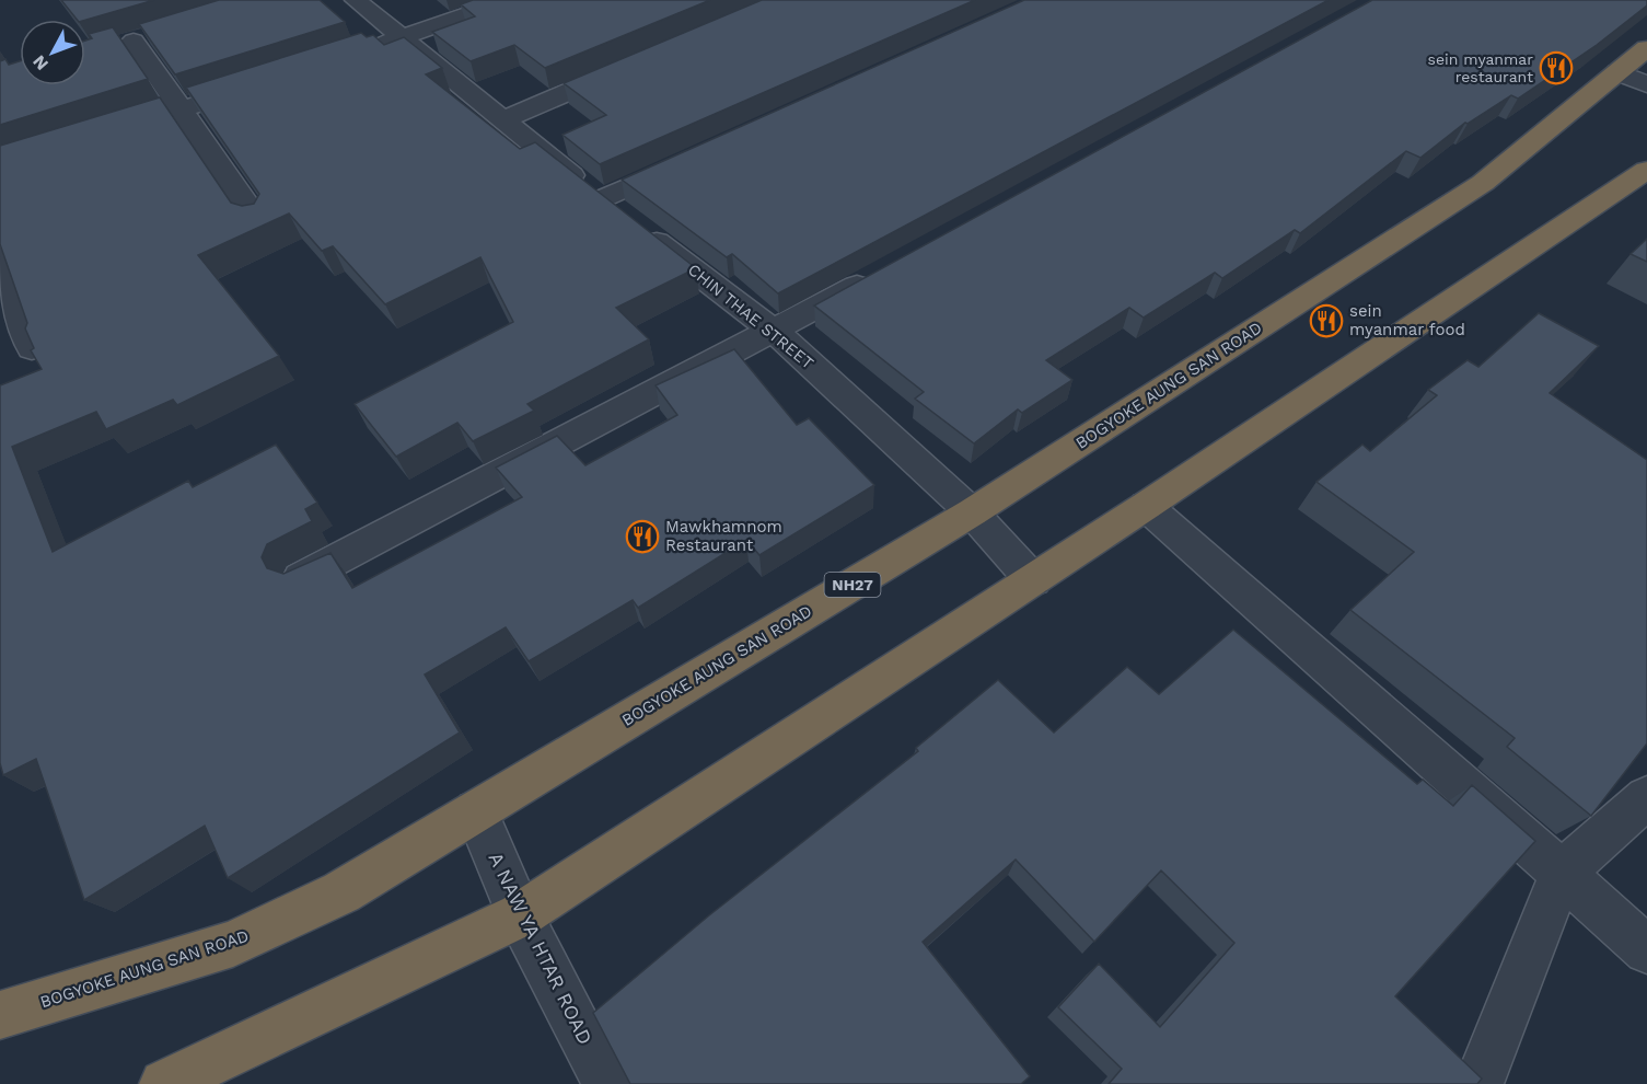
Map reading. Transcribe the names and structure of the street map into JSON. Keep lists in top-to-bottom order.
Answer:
{
  "streets": {
    "highway": ["BOGYOKE AUNG SAN ROAD", "NH27"],
    "street": ["CHIN THAE STREET", "A NAW YA HTAR ROAD"]
  },
  "crossings": [
    ["CHIN THAE STREET", "BOGYOKE AUNG SAN ROAD"],
    ["BOGYOKE AUNG SAN ROAD", "A NAW YA HTAR ROAD"]
  ],
  "places": {
    "restaurant": ["sein myanmar restaurant", "sein myanmar food", "Mawkhamnom Restaurant"]
  },
  "north": "bottom left"
}
